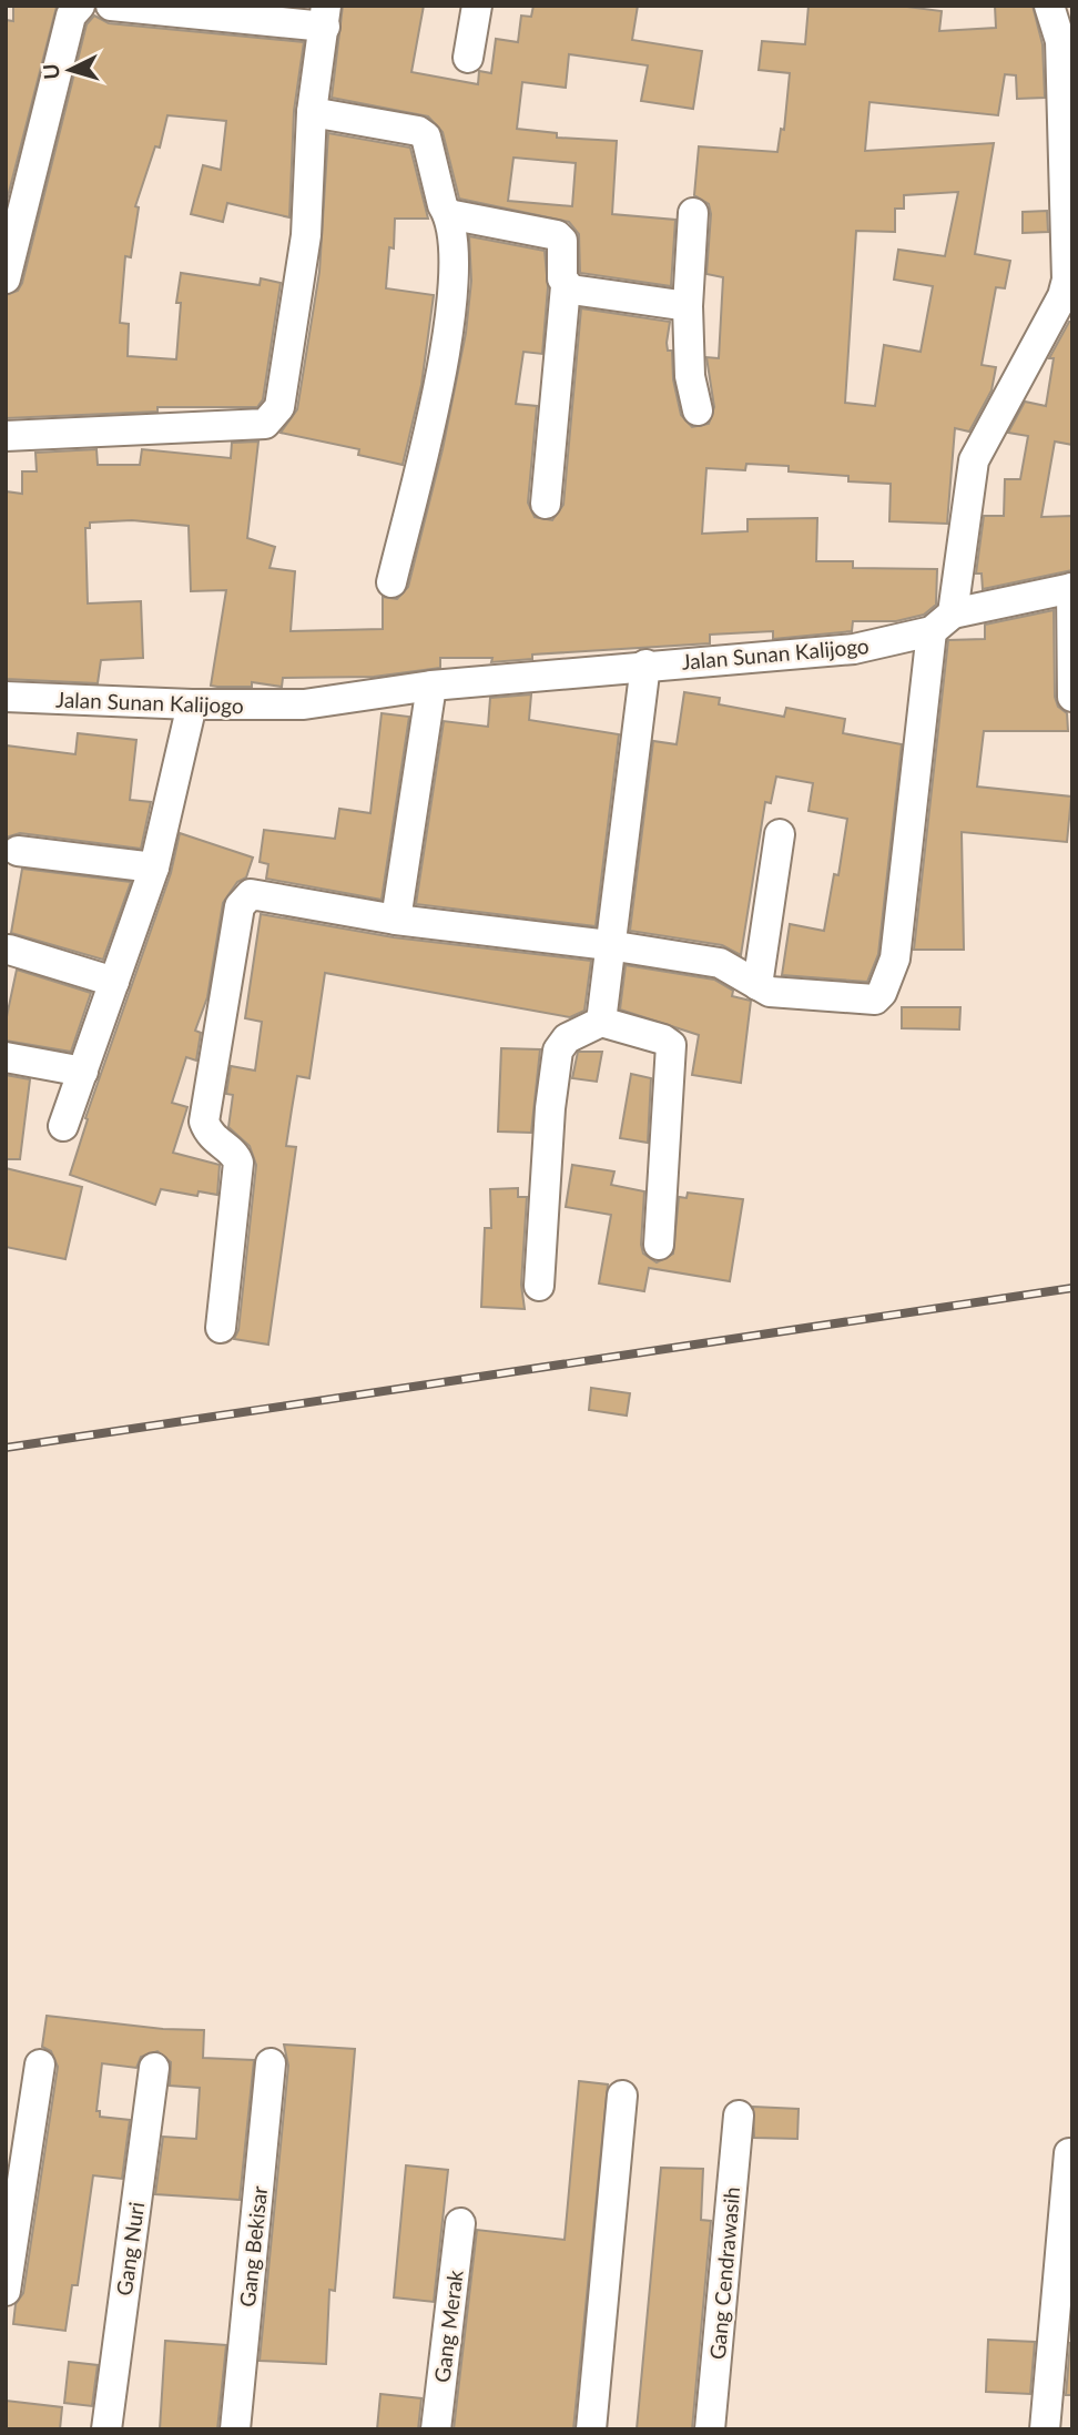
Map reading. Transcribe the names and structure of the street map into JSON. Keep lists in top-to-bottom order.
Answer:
{
  "streets": {
    "street": [
      "Jalan Sunan Kalijogo",
      "Gang Bekisar",
      "Gang Nuri",
      "Gang Cendrawasih",
      "Gang Merak"
    ]
  },
  "north": "left"
}
